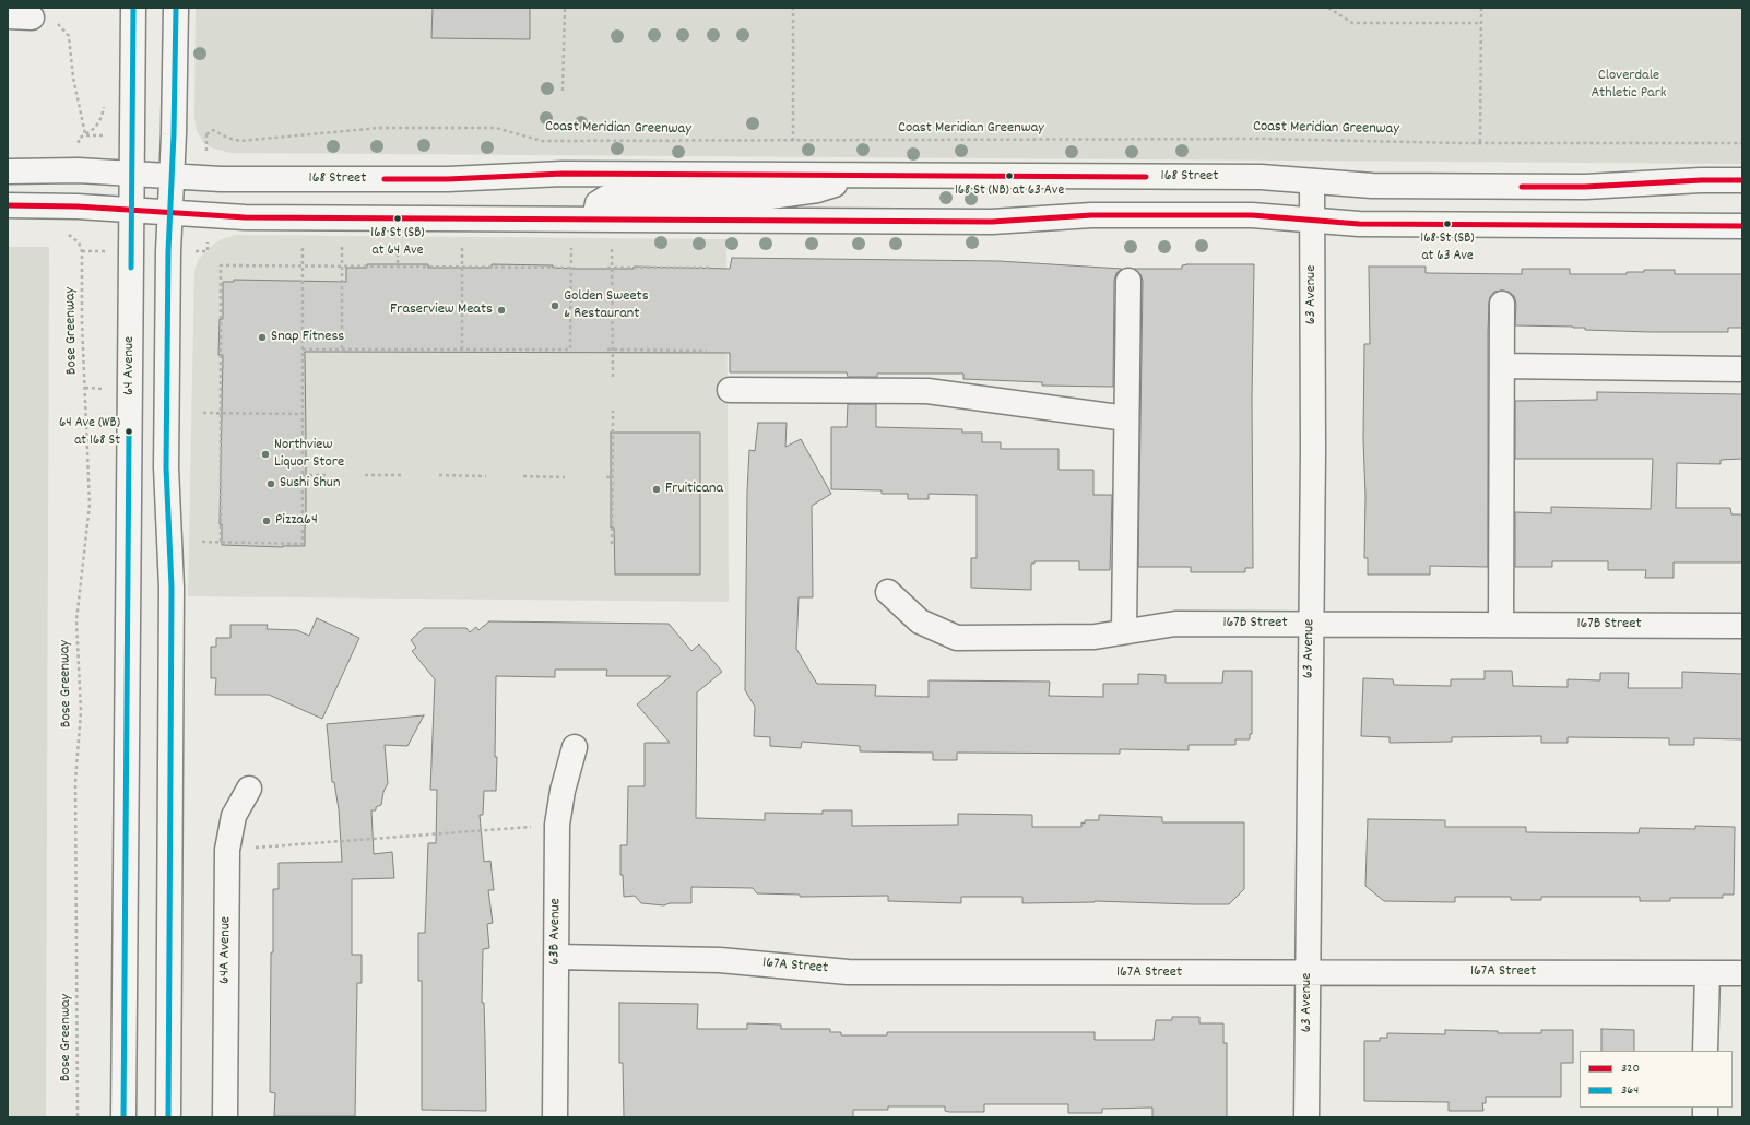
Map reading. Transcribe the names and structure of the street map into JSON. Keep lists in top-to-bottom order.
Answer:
{
  "streets": {
    "main road": [
      "168 Street",
      "63 Avenue",
      "64 Avenue",
      "167B Street",
      "63B Avenue",
      "64A Avenue",
      "167A Street"
    ],
    "path": ["Coast Meridian Greenway", "Bose Greenway"]
  },
  "crossings": [
    ["168 Street", "63 Avenue"],
    ["168 Street", "64 Avenue"],
    ["63 Avenue", "167B Street"],
    ["63 Avenue", "167A Street"],
    ["63B Avenue", "167A Street"]
  ],
  "parks": ["Cloverdale Athletic Park"],
  "places": [
    "168 St (NB) at 63 Ave",
    "168 St (SB) at 64 Ave",
    "168 St (SB) at 63 Ave",
    "Golden Sweets & Restaurant",
    "Fraserview Meats",
    "Snap Fitness",
    "64 Ave (WB) at 168 St",
    "Northview Liquor Store",
    "Sushi Shun",
    "Fruiticana",
    "Pizza64"
  ],
  "lines": ["transit line 364", "transit line 320"],
  "legend": ["320", "364"]
}
